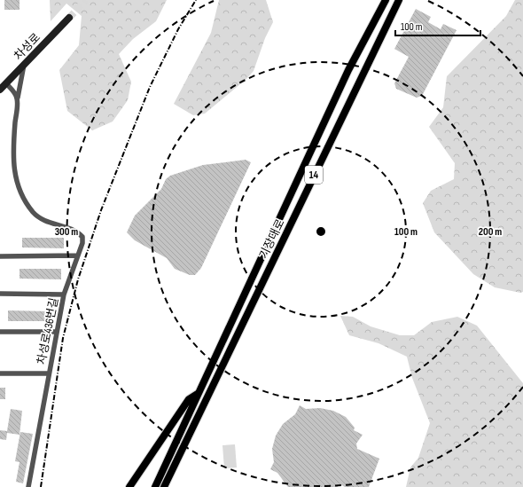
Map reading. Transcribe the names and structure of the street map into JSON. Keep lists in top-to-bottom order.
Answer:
{
  "streets": {
    "main road": ["차성로", "14", "기장대로"],
    "street": ["차성로436번길"]
  },
  "scale_bar": "100 m",
  "rings": ["100 m", "200 m", "300 m"]
}
